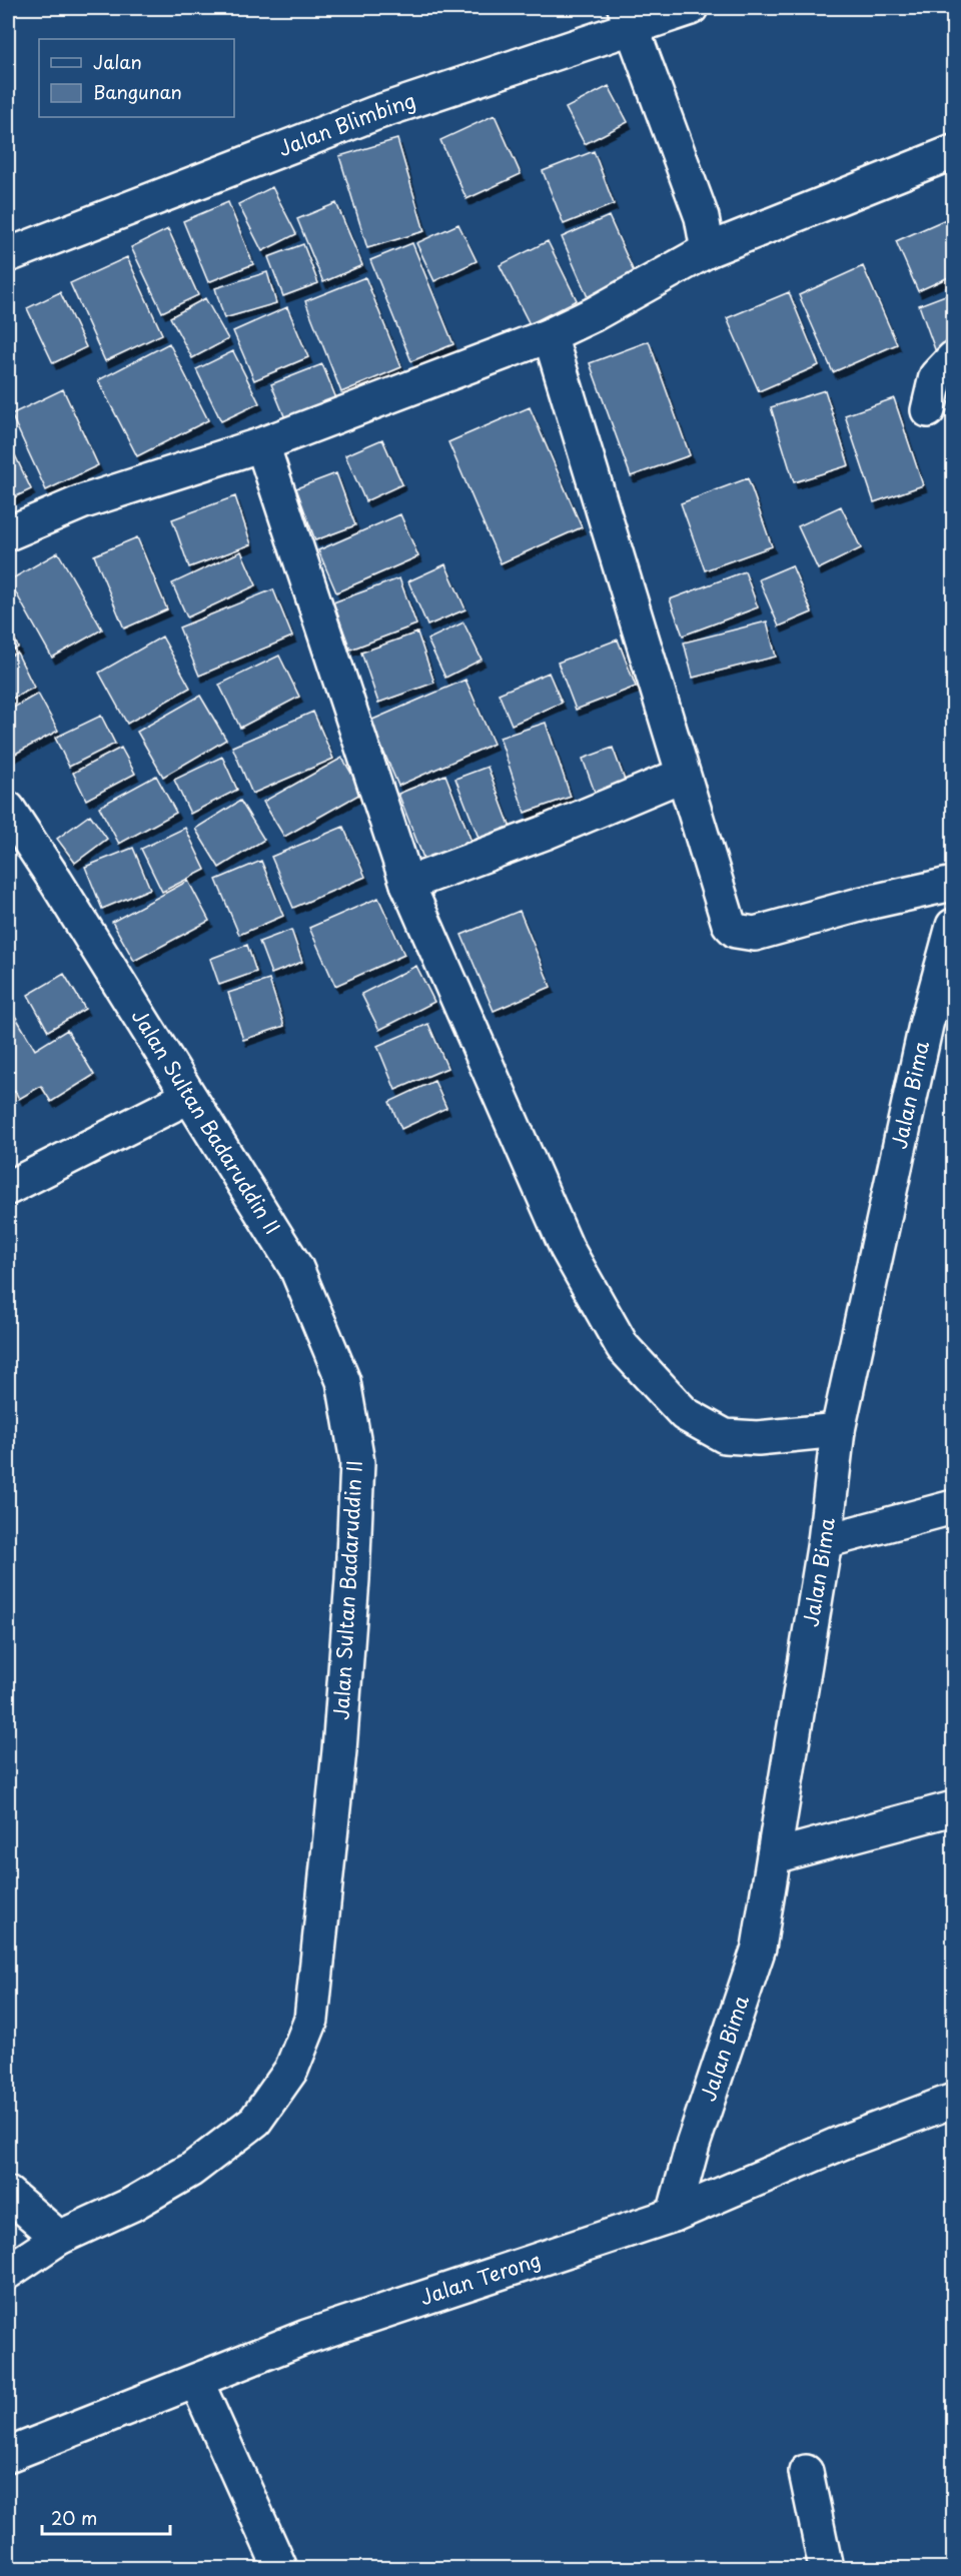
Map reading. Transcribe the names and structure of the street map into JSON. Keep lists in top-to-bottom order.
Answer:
{
  "streets": {
    "street": [
      "Jalan Blimbing",
      "Jalan Bima",
      "Jalan Sultan Badaruddin II",
      "Jalan Terong"
    ]
  },
  "crossings": [
    ["Jalan Bima", "Jalan Terong"]
  ],
  "legend": ["Jalan", "Bangunan"],
  "scale_bar": "20 m"
}
